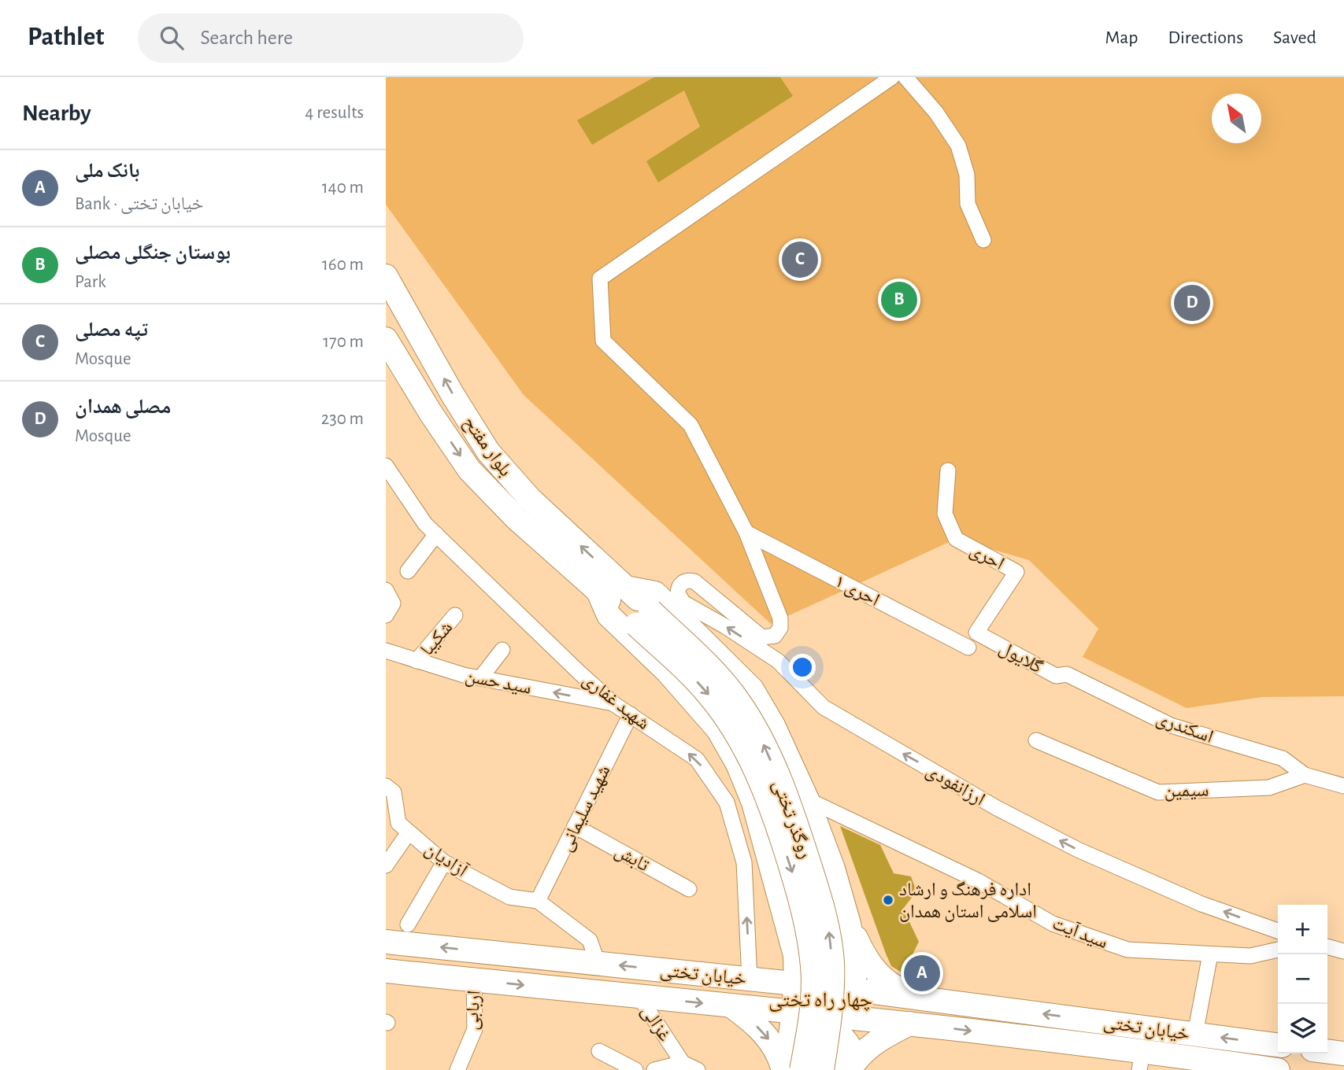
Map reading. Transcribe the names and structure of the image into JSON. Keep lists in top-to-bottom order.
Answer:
{
  "streets": {
    "main road": ["بلوار مفتح", "روگذر تختی", "خیابان تختی"],
    "street": [
      "احری",
      "احری ۱",
      "شکیبا",
      "گلایول",
      "سید حسن",
      "شهید غفاری",
      "اسکندری",
      "ارزانفودی",
      "سیمین",
      "شهید سلیمانی",
      "تابش",
      "آزادیان",
      "سید آیت",
      "اربابی",
      "غزالی"
    ]
  },
  "crossings": [
    ["بلوار مفتح", "ارزانفودی"],
    ["بلوار مفتح", "روگذر تختی"],
    ["احری", "گلایول"],
    ["شکیبا", "سید حسن"],
    ["گلایول", "اسکندری"],
    ["سید حسن", "شهید غفاری"],
    ["شهید غفاری", "شهید سلیمانی"],
    ["شهید غفاری", "خیابان تختی"],
    ["اسکندری", "سیمین"],
    ["ارزانفودی", "روگذر تختی"],
    ["شهید سلیمانی", "تابش"],
    ["شهید سلیمانی", "آزادیان"],
    ["خیابان تختی", "اربابی"],
    ["خیابان تختی", "غزالی"]
  ],
  "one_way": ["سید حسن", "شهید غفاری", "ارزانفودی"],
  "districts": ["چهار راه تختی"],
  "places": ["اداره فرهنگ و ارشاد اسلامی استان همدان"],
  "north": "top left",
  "page": {
    "header": "Pathlet",
    "search": "Search here",
    "nav": ["Map", "Directions", "Saved"],
    "heading": ["Nearby", "4 results"],
    "list": [
      {
        "mark": "A",
        "name": "بانک ملی",
        "note": "Bank · خیابان تختی",
        "value": "140 m"
      },
      {
        "mark": "B",
        "name": "بوستان جنگلی مصلی",
        "note": "Park",
        "value": "160 m"
      },
      {
        "mark": "C",
        "name": "تپه مصلی",
        "note": "Mosque",
        "value": "170 m"
      },
      {
        "mark": "D",
        "name": "مصلی همدان",
        "note": "Mosque",
        "value": "230 m"
      }
    ],
    "pins": [
      "C",
      "B",
      "D",
      "A"
    ],
    "map_buttons": ["+", "−"]
  }
}
